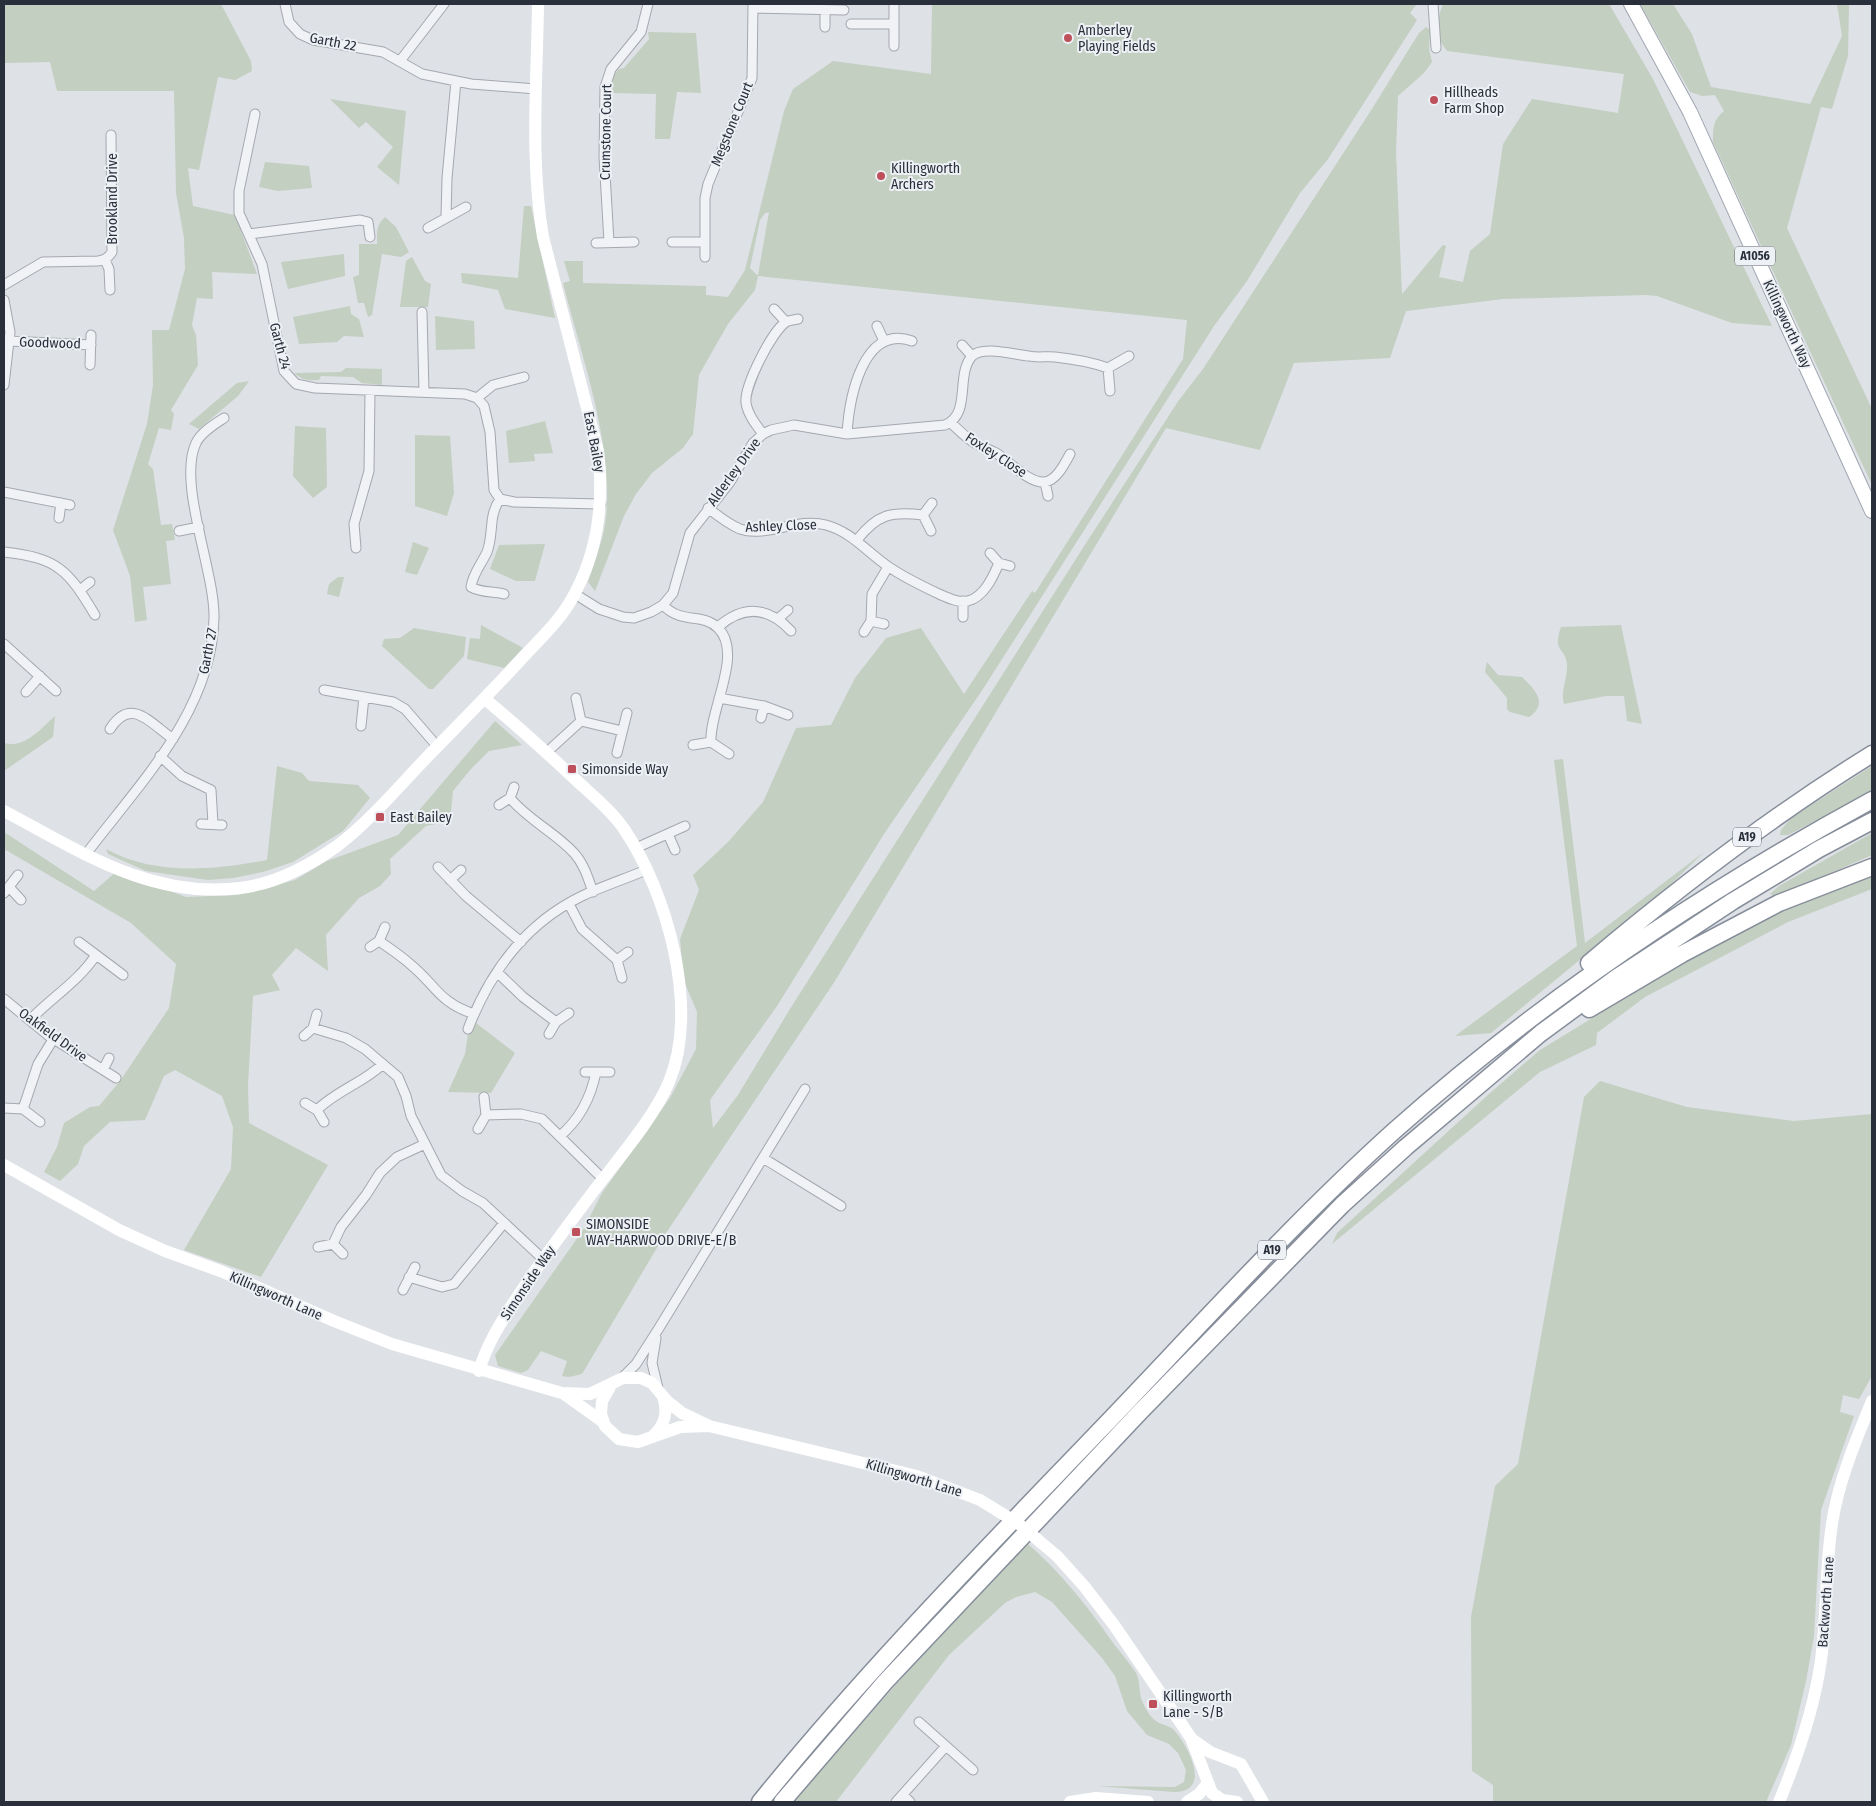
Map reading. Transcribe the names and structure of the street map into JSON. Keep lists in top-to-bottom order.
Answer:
{
  "streets": {
    "highway": ["A19"],
    "main road": [
      "A1056",
      "Killingworth Way",
      "East Bailey",
      "Simonside Way",
      "Killingworth Lane",
      "Backworth Lane"
    ],
    "street": [
      "Garth 22",
      "Megstone Court",
      "Crumstone Court",
      "Brookland Drive",
      "Goodwood",
      "Garth 24",
      "Foxley Close",
      "Alderley Drive",
      "Ashley Close",
      "Garth 27",
      "Oakfield Drive"
    ]
  },
  "crossings": [
    ["Garth 22", "East Bailey"],
    ["East Bailey", "Garth 27"],
    ["East Bailey", "Simonside Way"],
    ["Foxley Close", "Alderley Drive"],
    ["Alderley Drive", "Ashley Close"],
    ["Simonside Way", "Killingworth Lane"]
  ],
  "places": {
    "other": ["Amberley Playing Fields", "Hillheads Farm Shop", "Killingworth Archers"],
    "transit": [
      "Simonside Way",
      "East Bailey",
      "SIMONSIDE WAY-HARWOOD DRIVE-E/B",
      "Killingworth Lane - S/B"
    ]
  }
}
